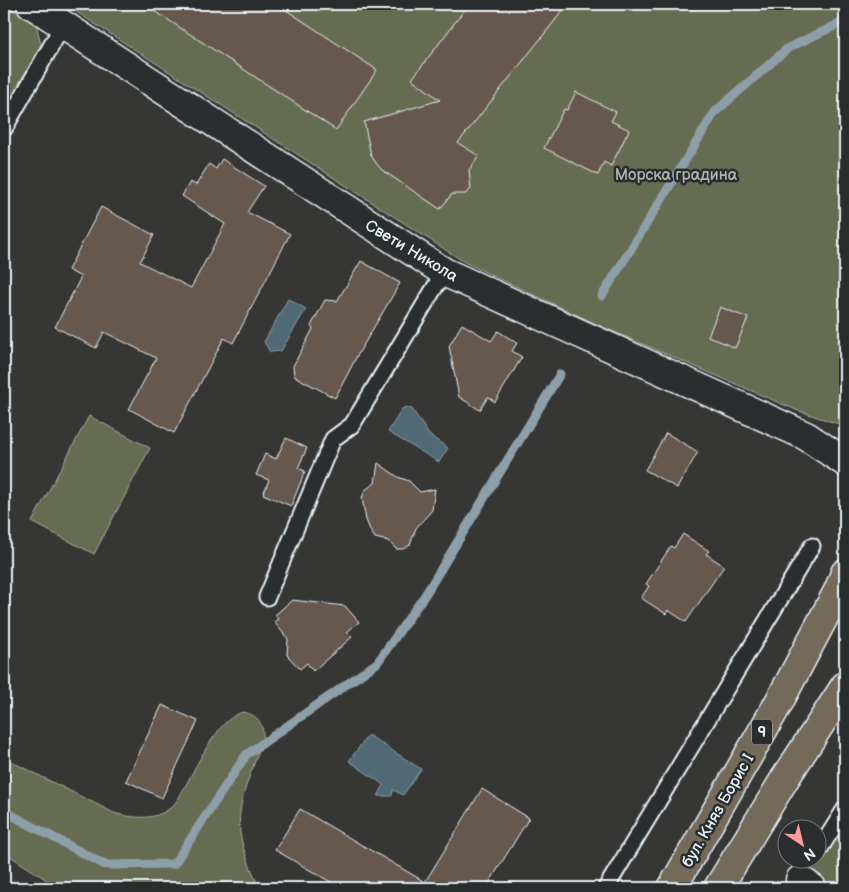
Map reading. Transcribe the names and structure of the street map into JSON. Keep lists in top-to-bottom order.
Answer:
{
  "streets": {
    "highway": ["9", "бул. Княз Борис I"],
    "street": ["Свети Никола"]
  },
  "parks": ["Морска градина"],
  "north": "bottom right"
}
